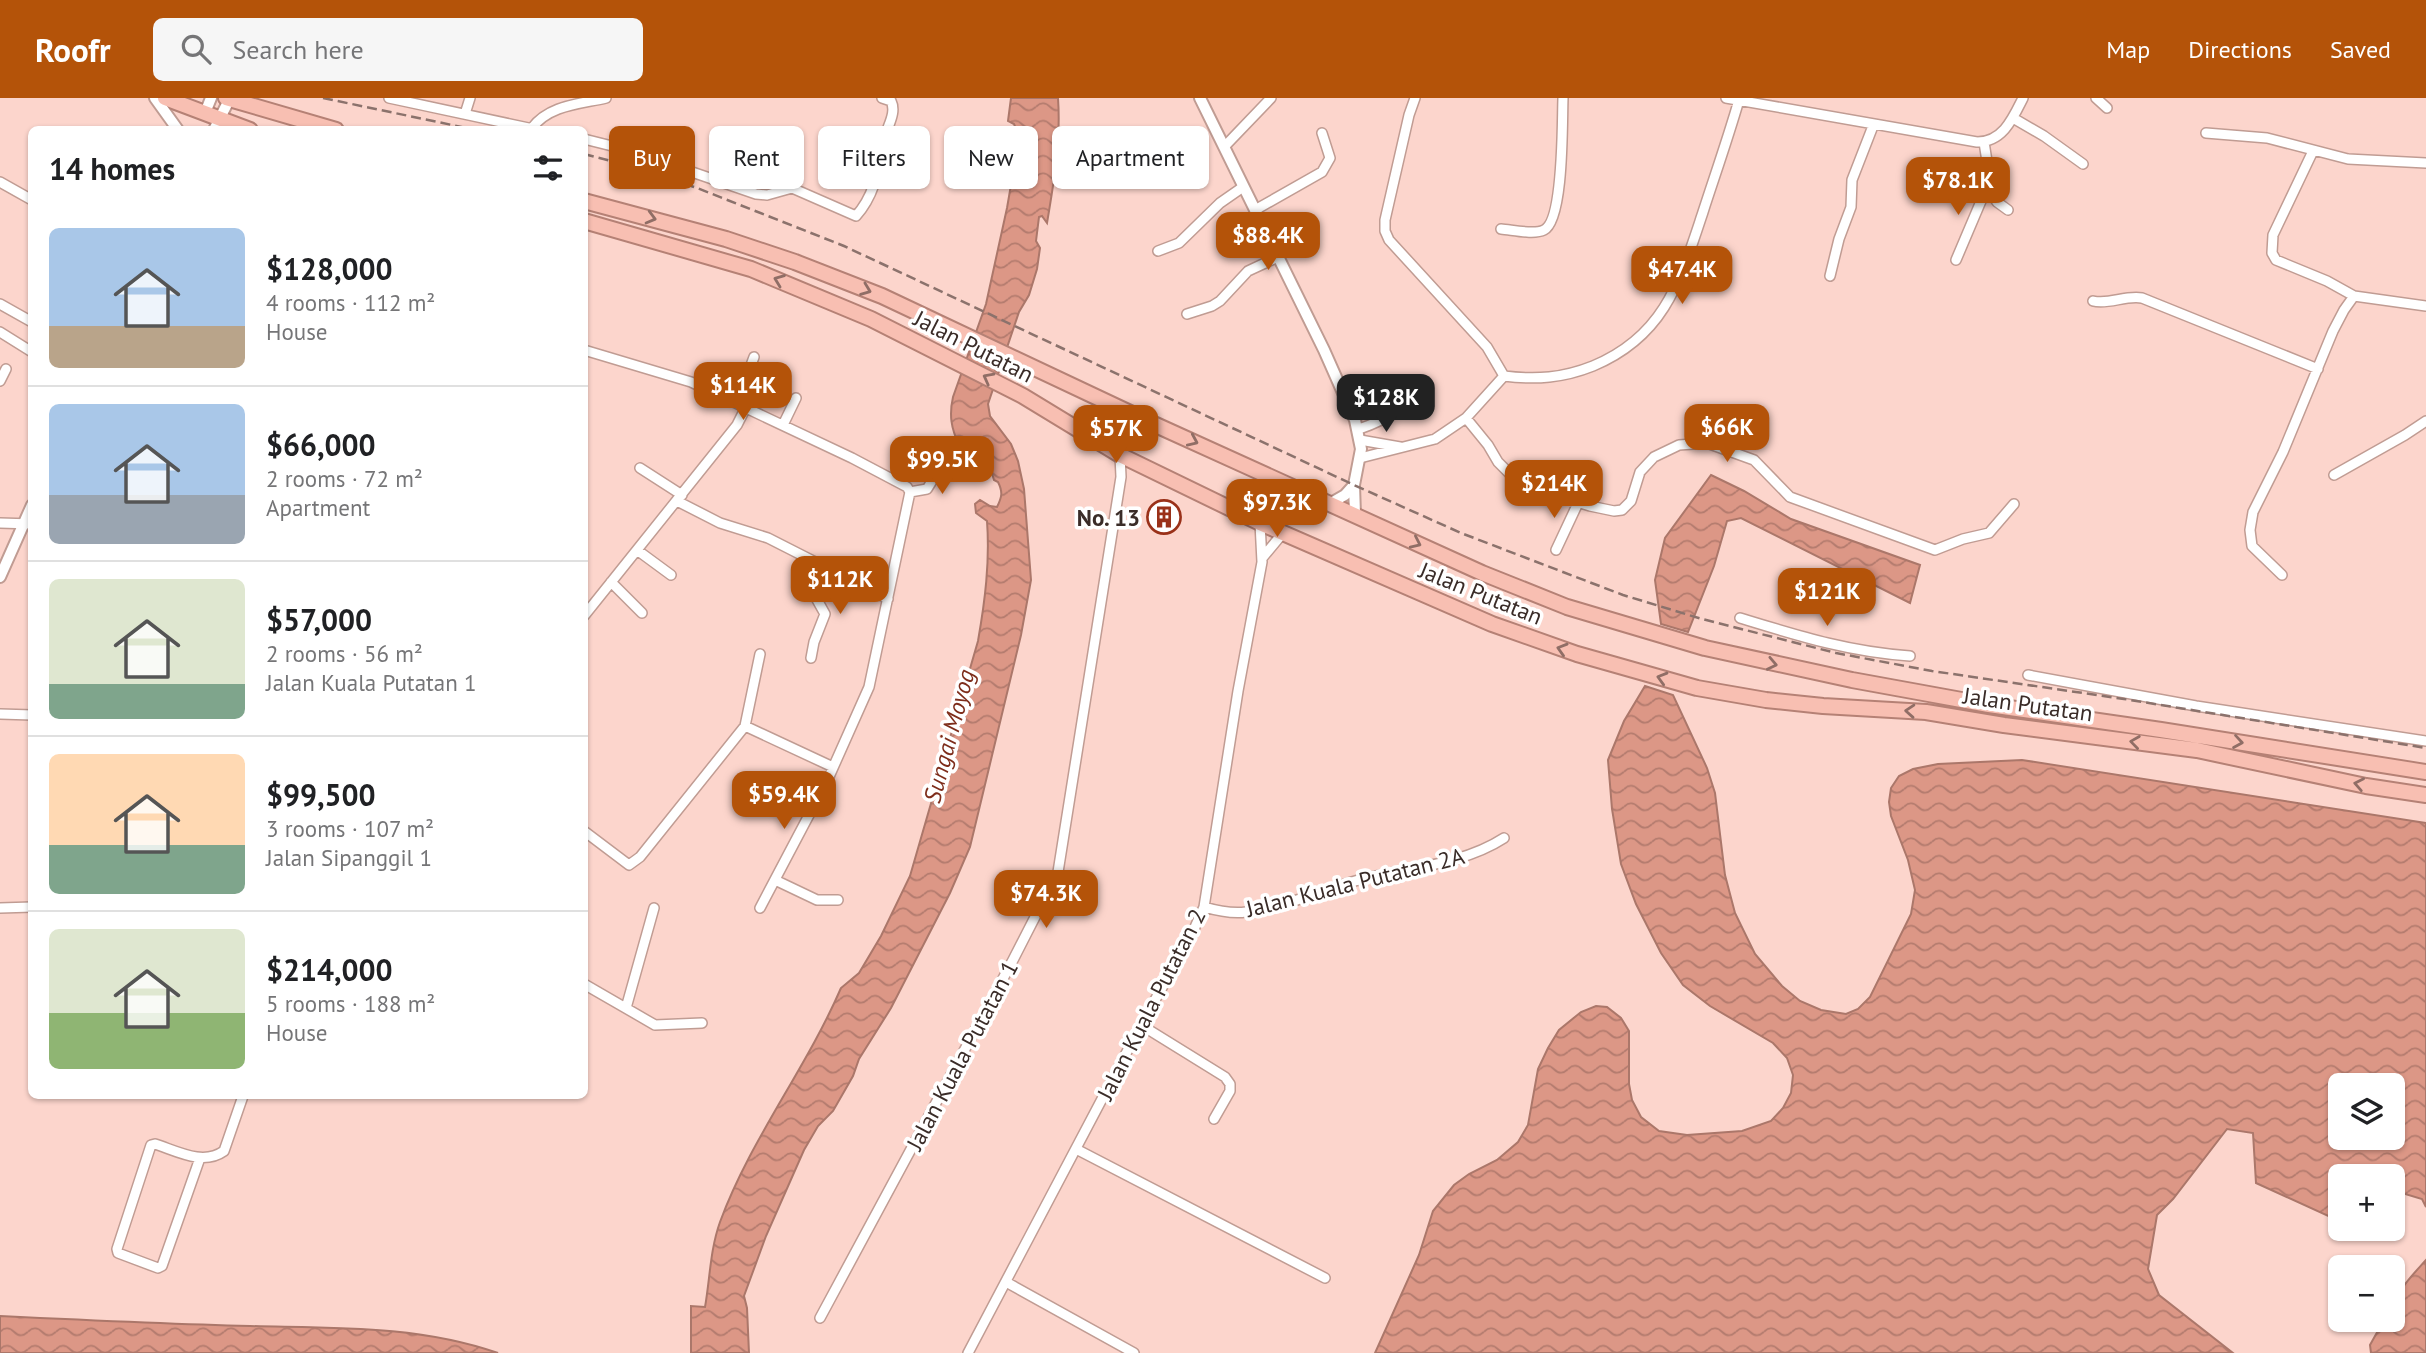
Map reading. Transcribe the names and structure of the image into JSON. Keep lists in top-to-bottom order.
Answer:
{
  "streets": {
    "highway": ["Jalan Putatan"],
    "street": ["Jalan Kuala Putatan 2A", "Jalan Kuala Putatan 2", "Jalan Kuala Putatan 1"]
  },
  "crossings": [
    ["Jalan Putatan", "Jalan Kuala Putatan 2"],
    ["Jalan Putatan", "Jalan Kuala Putatan 1"],
    ["Jalan Kuala Putatan 2A", "Jalan Kuala Putatan 2"]
  ],
  "water": ["Sungai Moyog"],
  "places": {
    "building": ["No. 13"]
  },
  "page": {
    "header": "Roofr",
    "search": "Search here",
    "nav": ["Map", "Directions", "Saved"],
    "chip": [
      "Buy",
      "Rent",
      "Filters",
      "New",
      "Apartment"
    ],
    "heading": "14 homes",
    "price": [
      "$78.1K",
      "$88.4K",
      "$47.4K",
      "$114K",
      "$128K",
      "$66K",
      "$57K",
      "$99.5K",
      "$214K",
      "$97.3K",
      "$112K",
      "$121K",
      "$59.4K",
      "$74.3K"
    ],
    "list": [
      {
        "name": "$128,000",
        "note": "4 rooms · 112 m² · House"
      },
      {
        "name": "$66,000",
        "note": "2 rooms · 72 m² · Apartment"
      },
      {
        "name": "$57,000",
        "note": "2 rooms · 56 m² · Jalan Kuala Putatan 1"
      },
      {
        "name": "$99,500",
        "note": "3 rooms · 107 m² · Jalan Sipanggil 1"
      },
      {
        "name": "$214,000",
        "note": "5 rooms · 188 m² · House"
      }
    ],
    "map_buttons": ["+", "−"]
  }
}
